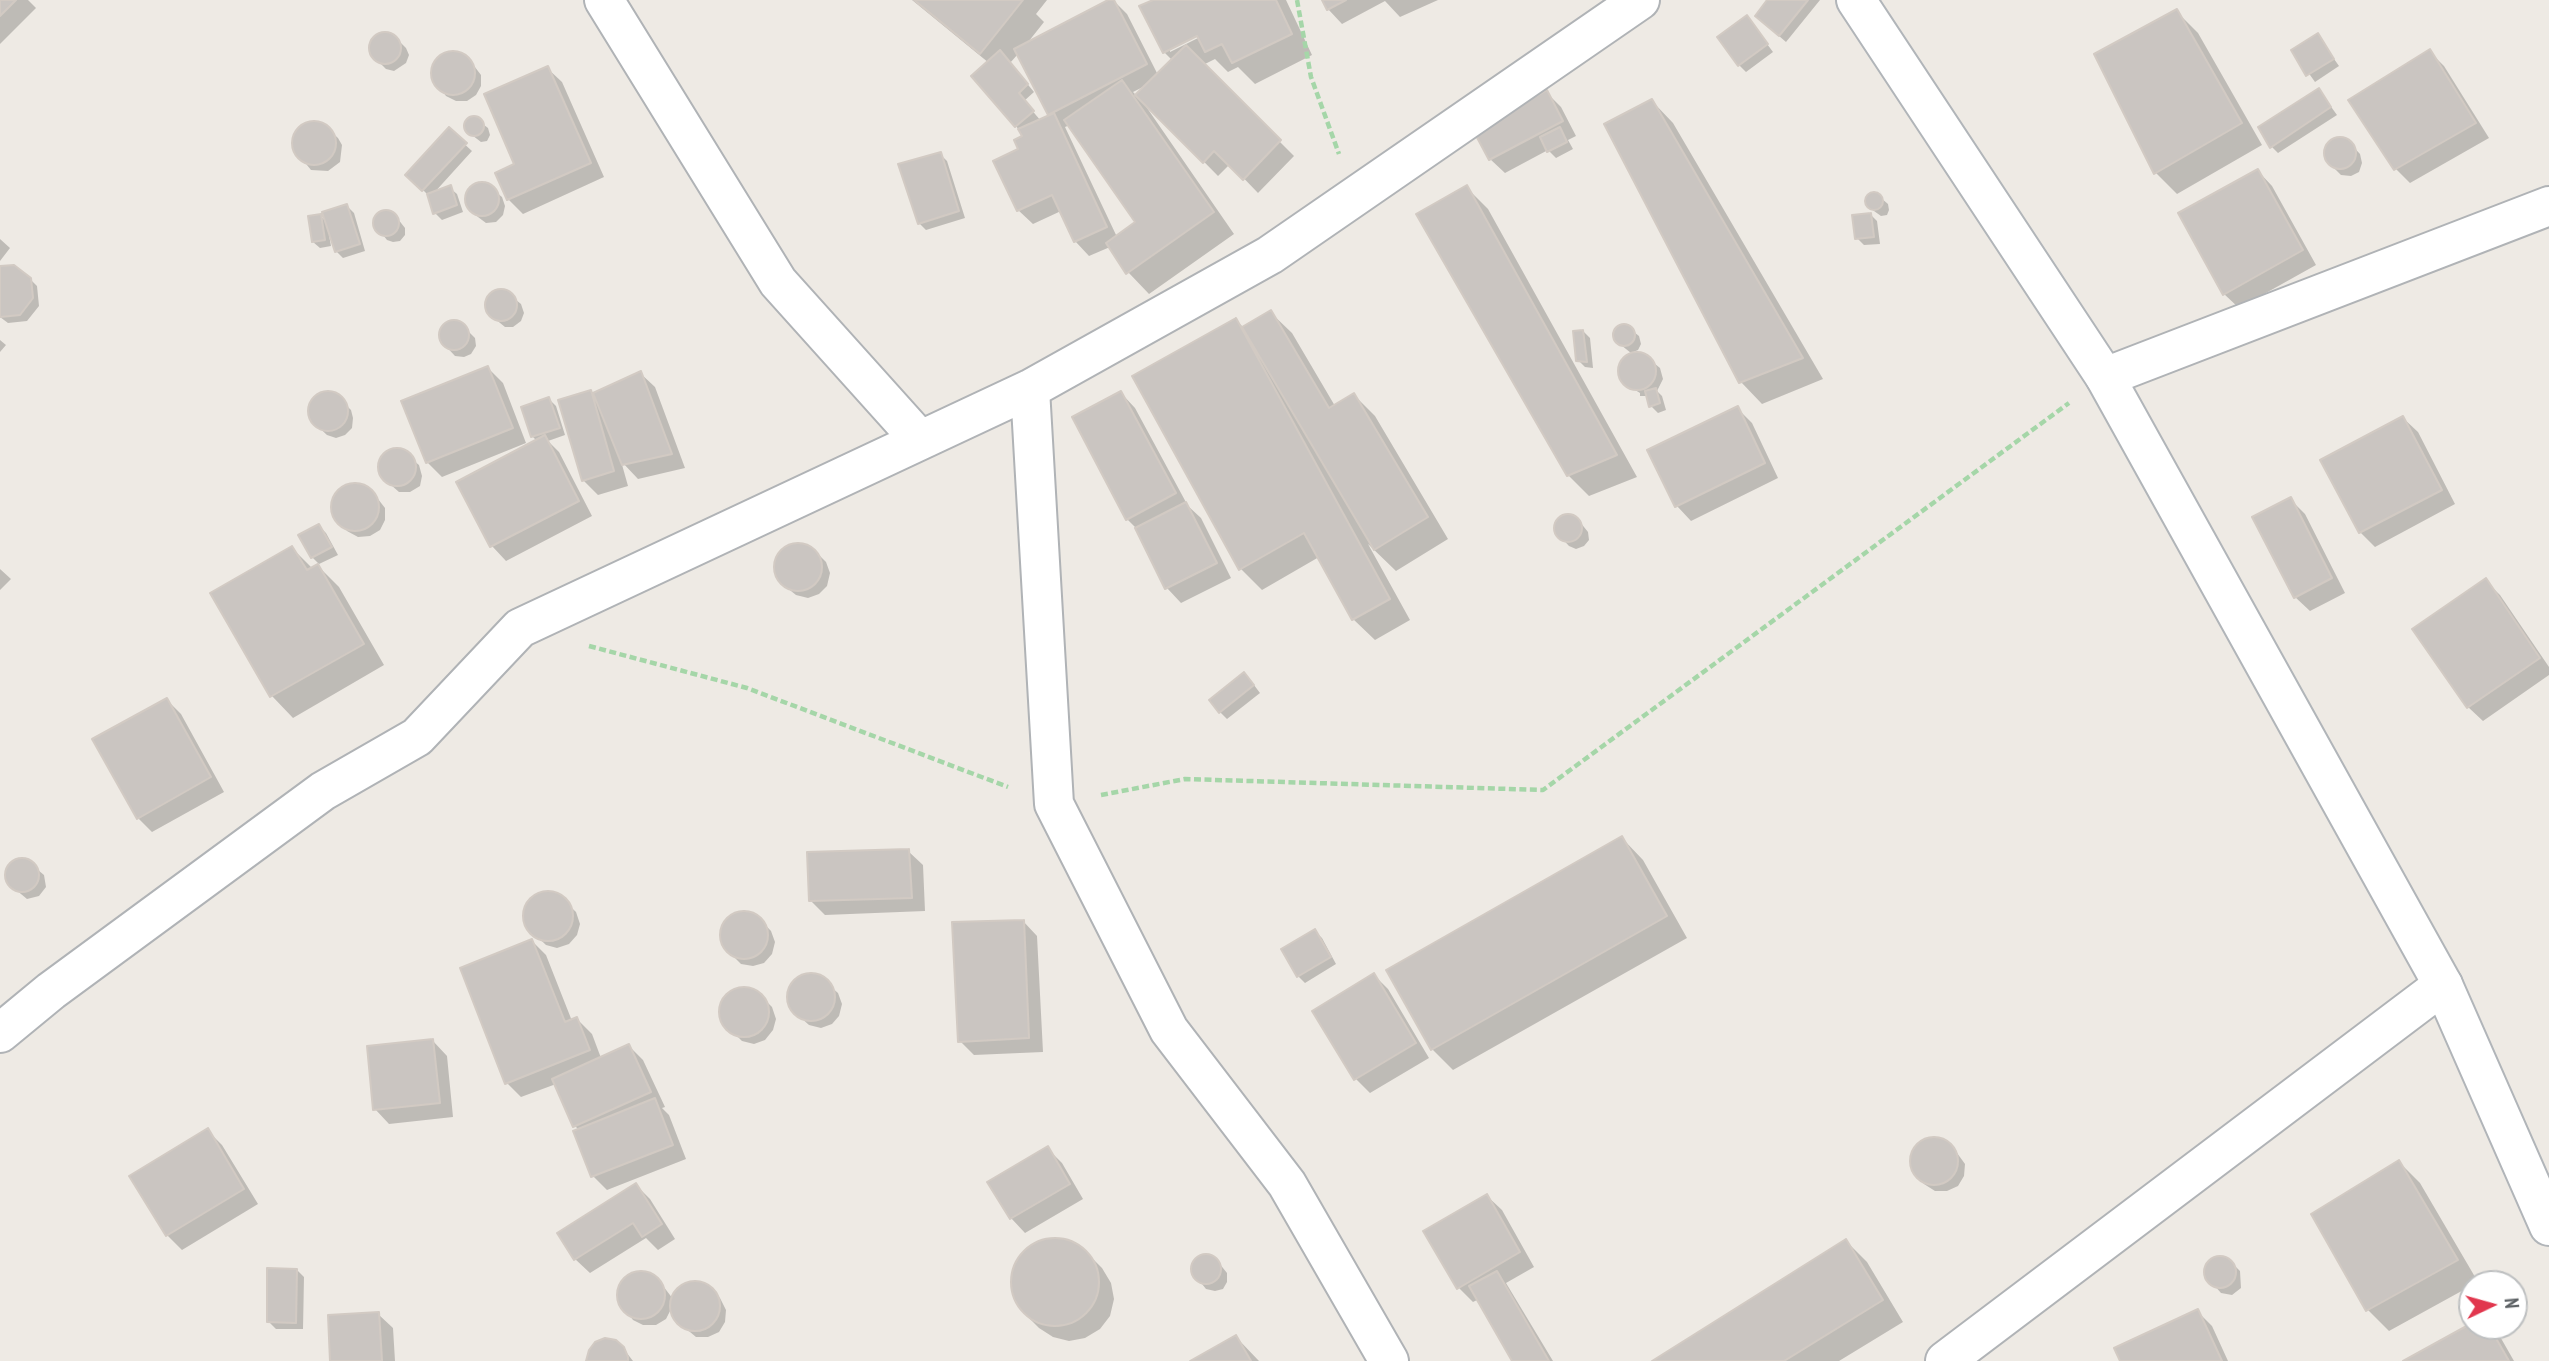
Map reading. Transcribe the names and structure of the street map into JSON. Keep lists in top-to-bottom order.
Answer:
{
  "north": "right"
}
